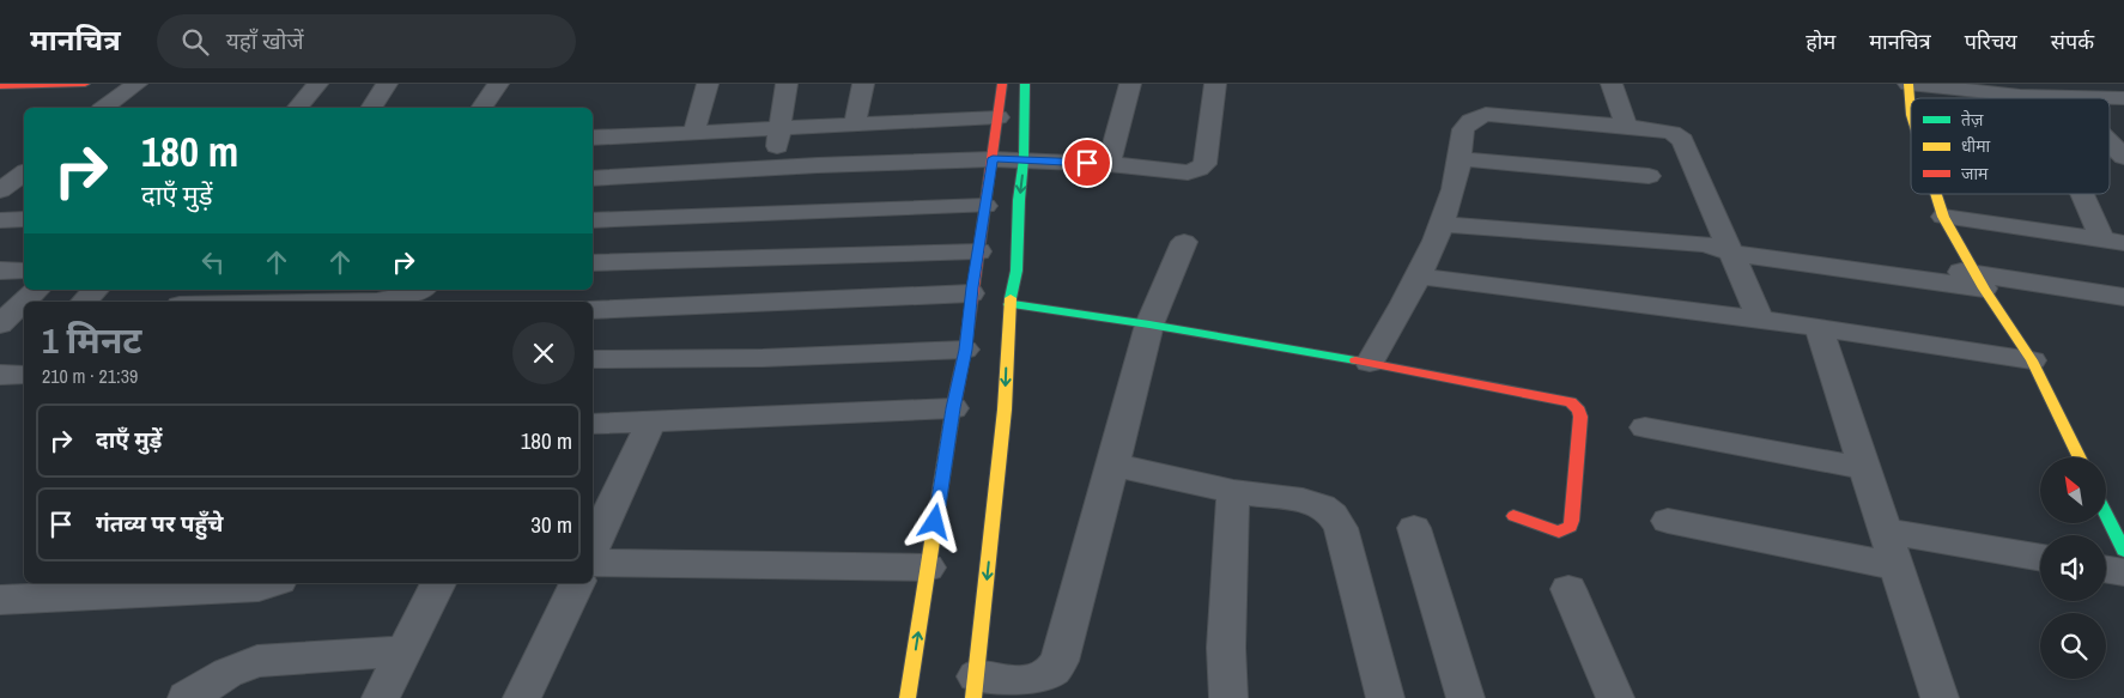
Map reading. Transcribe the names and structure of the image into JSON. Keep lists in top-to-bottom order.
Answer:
{
  "legend": ["तेज़", "धीमा", "जाम"],
  "north": "top left",
  "page": {
    "header": "मानचित्र",
    "search": "यहाँ खोजें",
    "nav": [
      "होम",
      "मानचित्र",
      "परिचय",
      "संपर्क"
    ],
    "turn": ["180 m", "दाएँ मुड़ें"],
    "heading": ["1 मिनट", "210 m · 21:39"],
    "list": [
      {
        "name": "दाएँ मुड़ें",
        "value": "180 m"
      },
      {
        "name": "गंतव्य पर पहुँचे",
        "value": "30 m"
      }
    ]
  }
}
